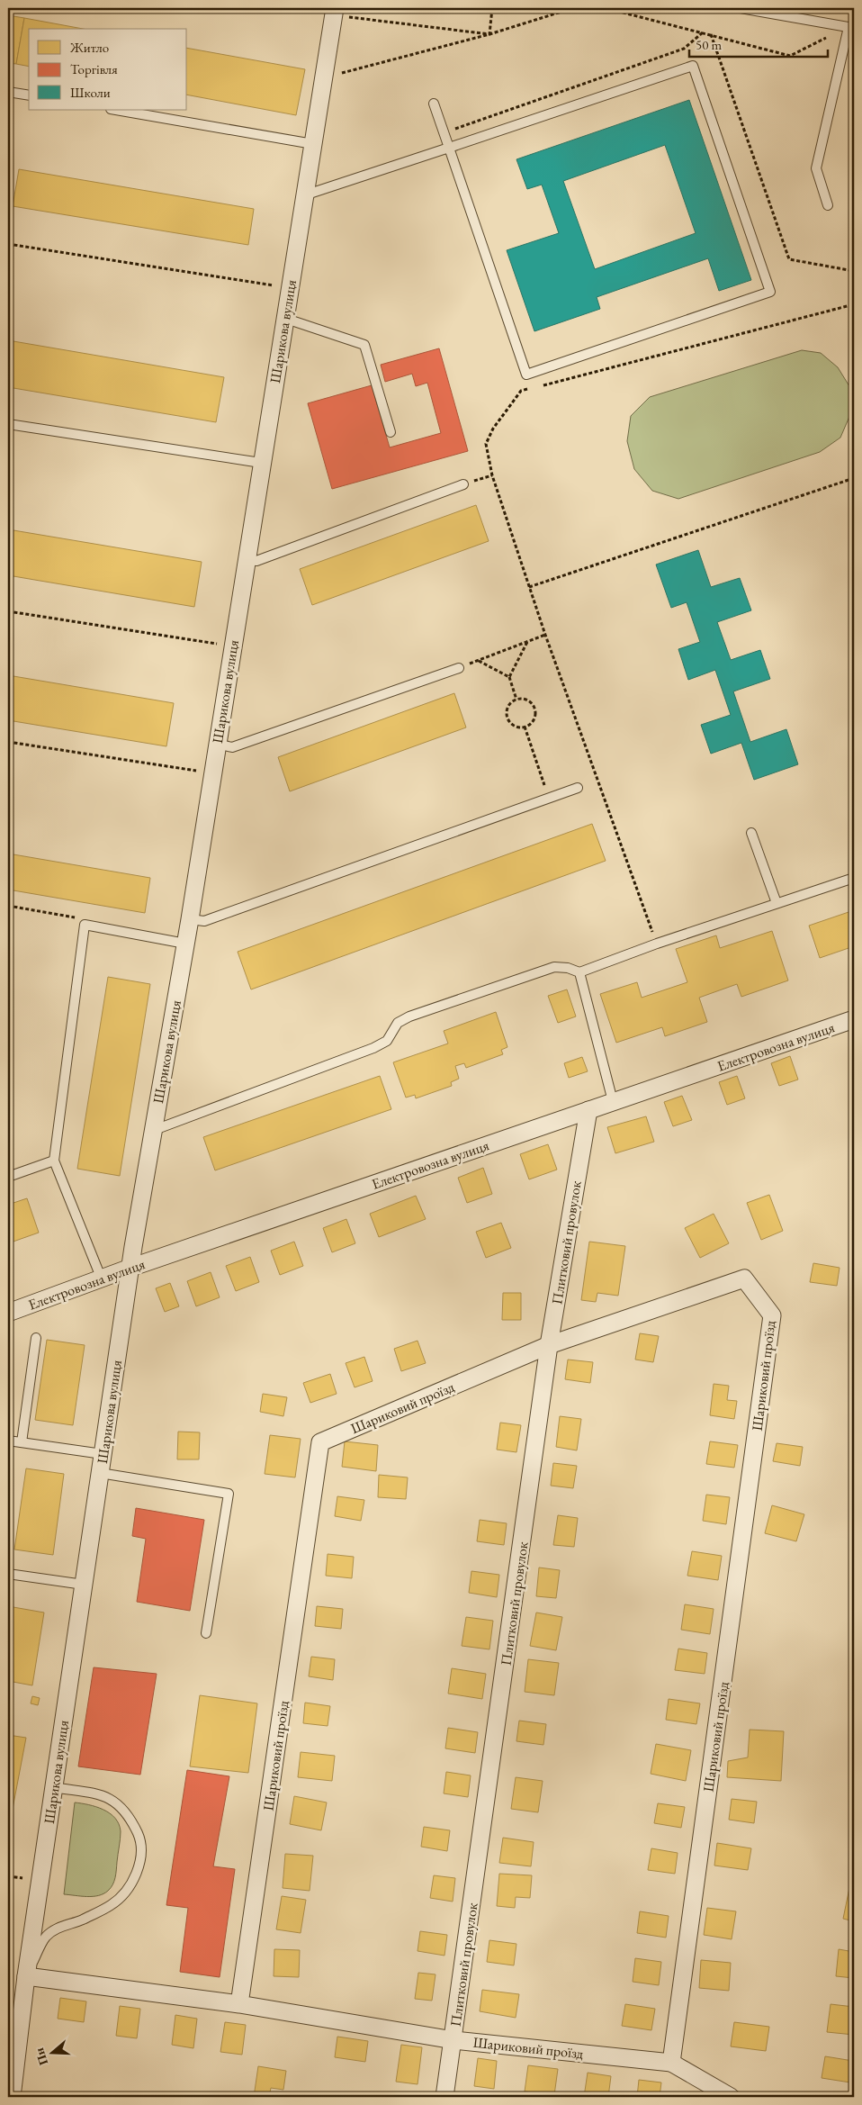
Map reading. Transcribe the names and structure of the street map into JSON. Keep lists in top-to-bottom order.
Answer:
{
  "streets": {
    "street": [
      "Шарикова вулиця",
      "Електровозна вулиця",
      "Плитковий провулок",
      "Шариковий проїзд"
    ]
  },
  "crossings": [
    ["Шарикова вулиця", "Електровозна вулиця"],
    ["Електровозна вулиця", "Плитковий провулок"],
    ["Плитковий провулок", "Шариковий проїзд"]
  ],
  "legend": ["Житло", "Торгівля", "Школи"],
  "scale_bar": "50 m",
  "north": "left"
}
